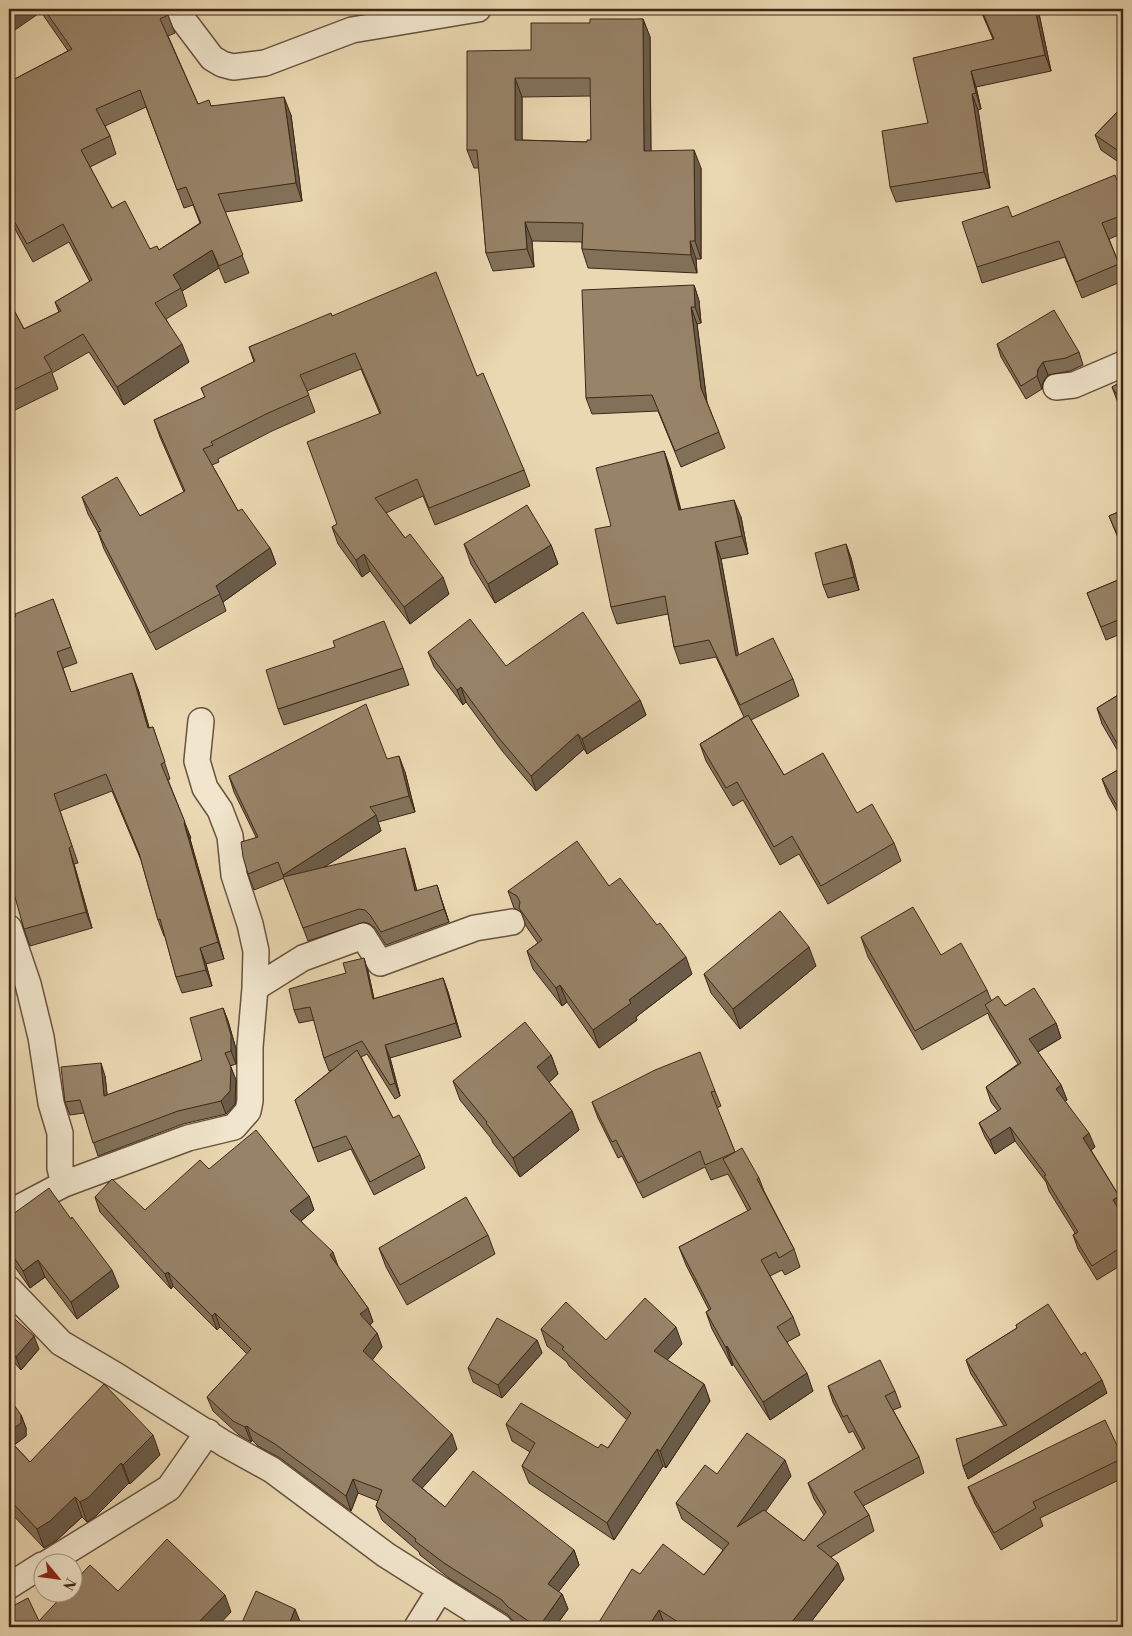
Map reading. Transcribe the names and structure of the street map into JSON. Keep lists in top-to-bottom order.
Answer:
{
  "north": "bottom right"
}
